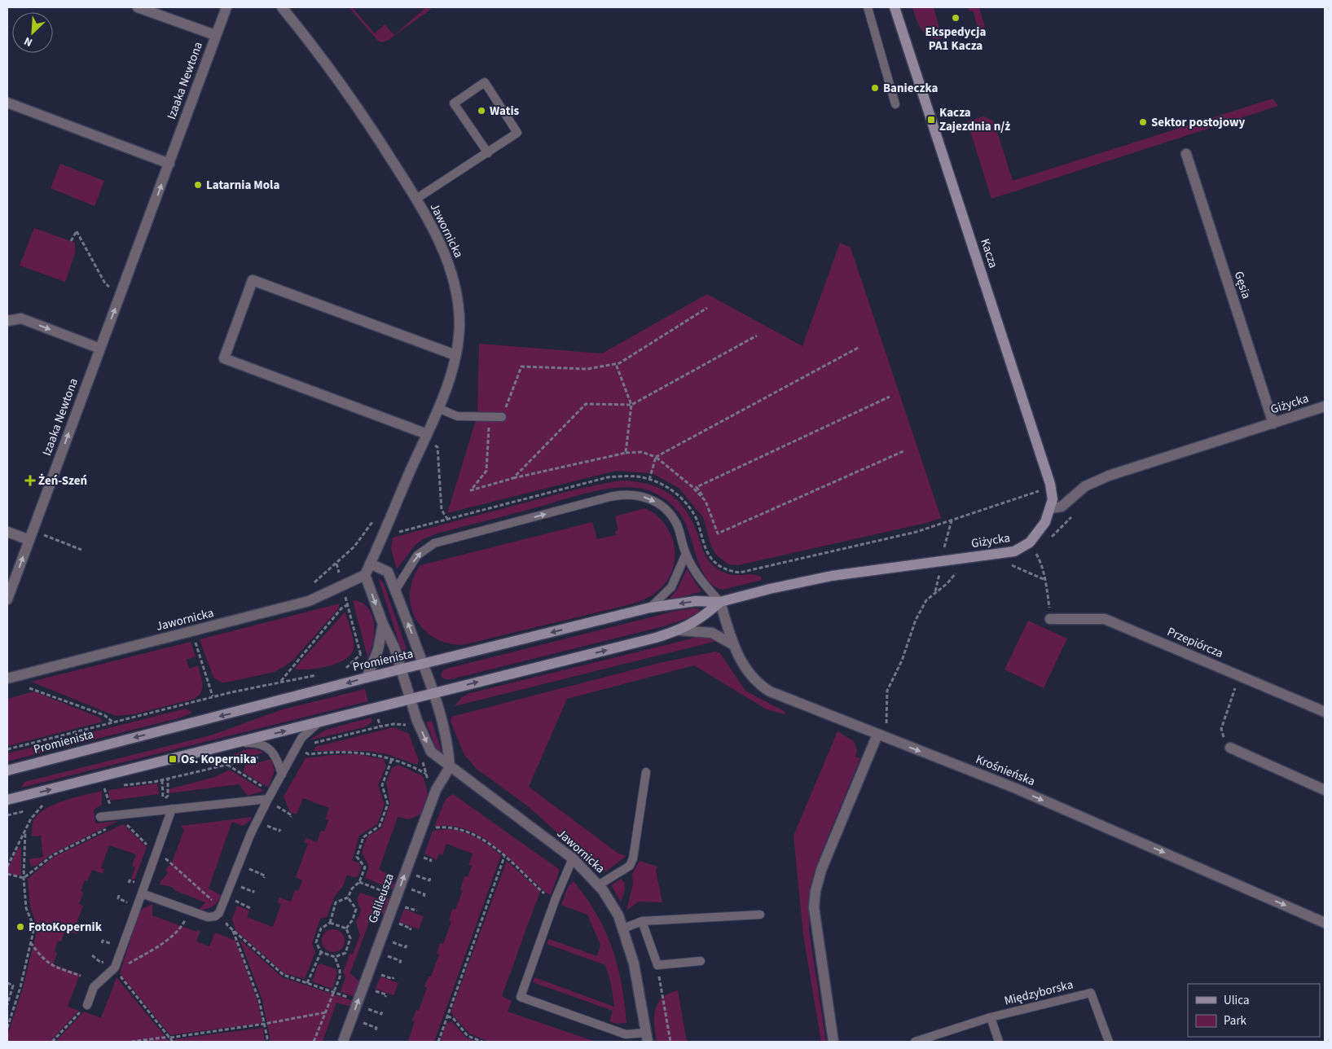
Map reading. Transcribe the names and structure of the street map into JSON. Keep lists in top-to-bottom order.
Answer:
{
  "streets": {
    "street": [
      "Izaaka Newtona",
      "Jawornicka",
      "Kacza",
      "Gęsia",
      "Giżycka",
      "Przepiórcza",
      "Promienista",
      "Krośnieńska",
      "Galileusza"
    ],
    "lane": ["Międzyborska"]
  },
  "crossings": [
    ["Jawornicka", "Promienista"],
    ["Jawornicka", "Galileusza"],
    ["Kacza", "Giżycka"],
    ["Gęsia", "Giżycka"],
    ["Giżycka", "Promienista"],
    ["Giżycka", "Krośnieńska"],
    ["Promienista", "Krośnieńska"]
  ],
  "one_way": ["Izaaka Newtona", "Krośnieńska", "Galileusza"],
  "places": {
    "other": [
      "Ekspedycja PA1 Kacza",
      "Banieczka",
      "Watis",
      "Sektor postojowy",
      "Latarnia Mola",
      "FotoKopernik"
    ],
    "transit": ["Kacza Zajezdnia n/ż", "Os. Kopernika"],
    "health": ["Żeń-Szeń"]
  },
  "legend": ["Ulica", "Park"],
  "north": "bottom left"
}
